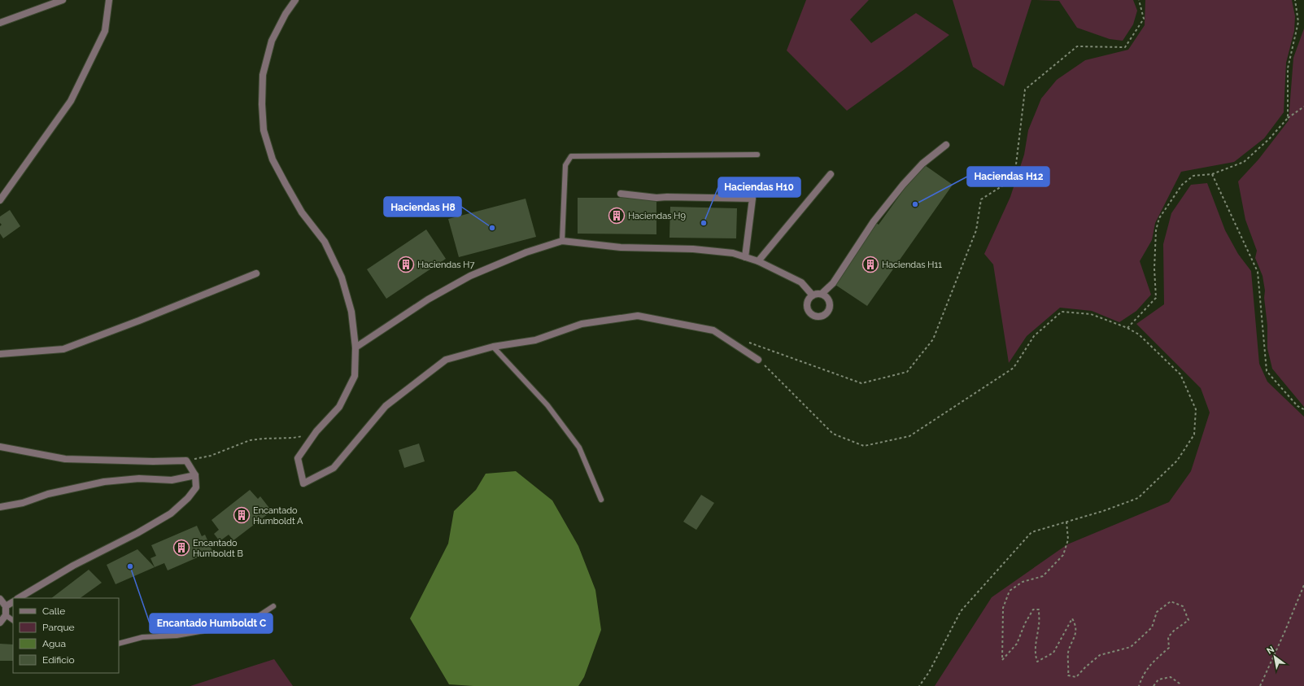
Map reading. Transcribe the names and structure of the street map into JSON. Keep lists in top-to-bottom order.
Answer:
{
  "places": {
    "other": [
      "Haciendas H12",
      "Haciendas H10",
      "Haciendas H8",
      "Encantado Humboldt C"
    ],
    "building": [
      "Haciendas H9",
      "Haciendas H7",
      "Haciendas H11",
      "Encantado Humboldt A",
      "Encantado Humboldt B"
    ]
  },
  "legend": [
    "Calle",
    "Parque",
    "Agua",
    "Edificio"
  ],
  "north": "top left"
}
